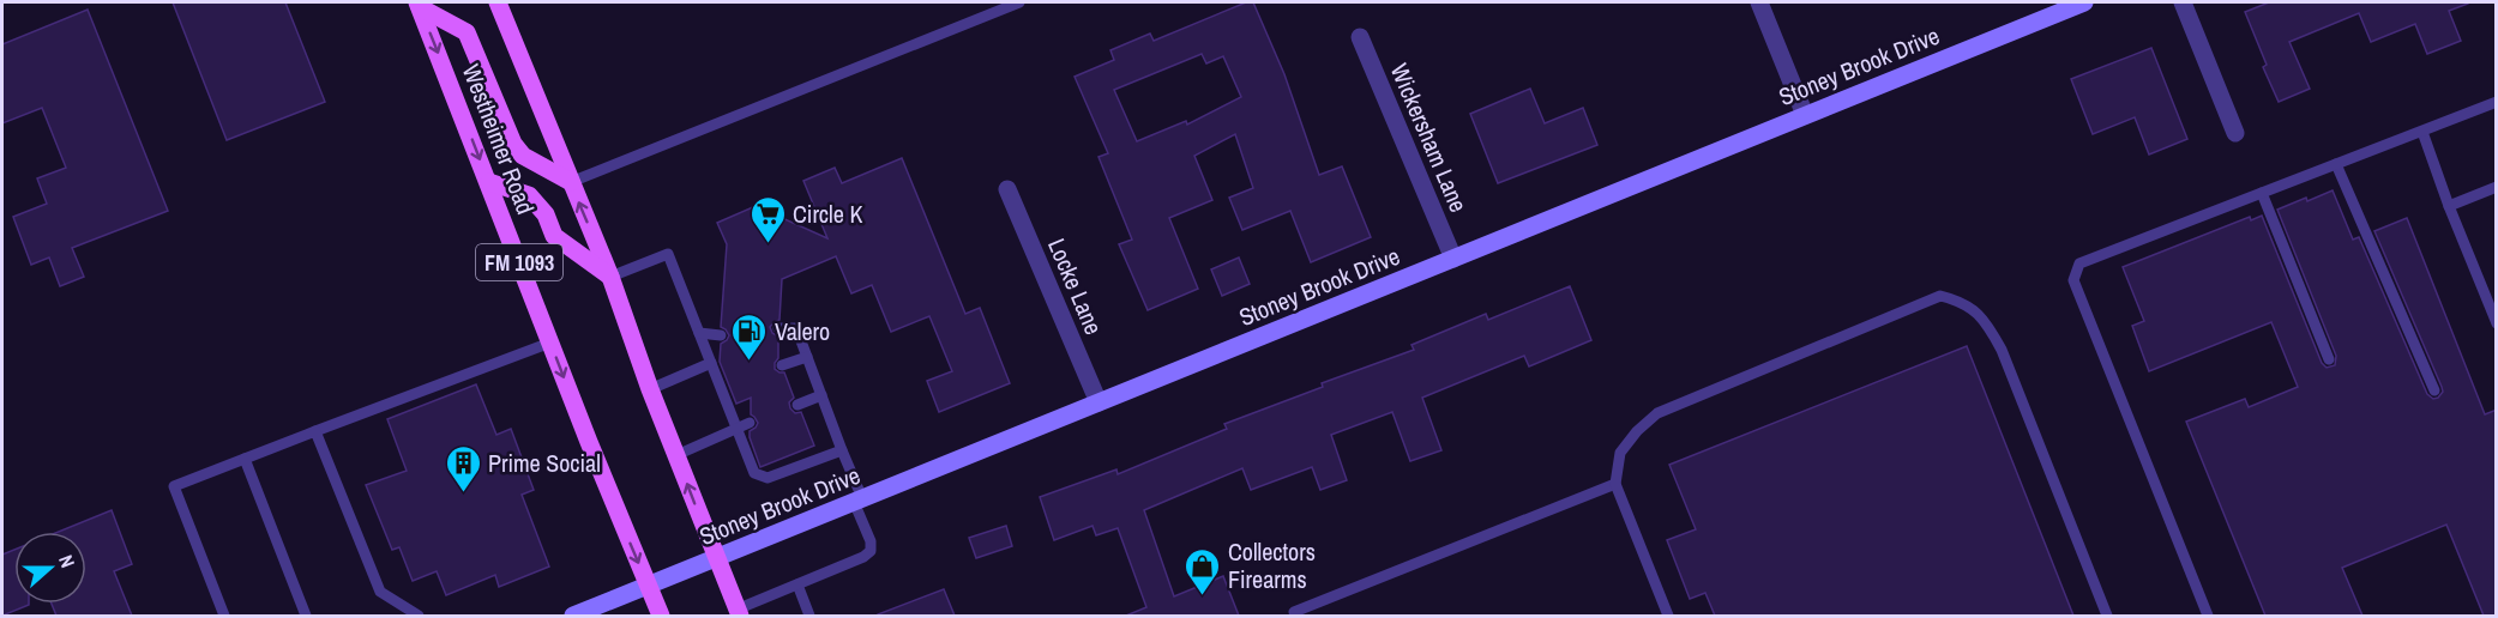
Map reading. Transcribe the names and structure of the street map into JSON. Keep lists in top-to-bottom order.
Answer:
{
  "streets": {
    "main road": ["Westheimer Road", "FM 1093"],
    "street": ["Stoney Brook Drive", "Wickersham Lane", "Locke Lane"]
  },
  "crossings": [
    ["Stoney Brook Drive", "Wickersham Lane"],
    ["Stoney Brook Drive", "Westheimer Road"],
    ["Stoney Brook Drive", "Locke Lane"]
  ],
  "places": {
    "supermarket": ["Circle K"],
    "fuel station": ["Valero"],
    "building": ["Prime Social"],
    "shop": ["Collectors Firearms"]
  },
  "north": "right"
}
